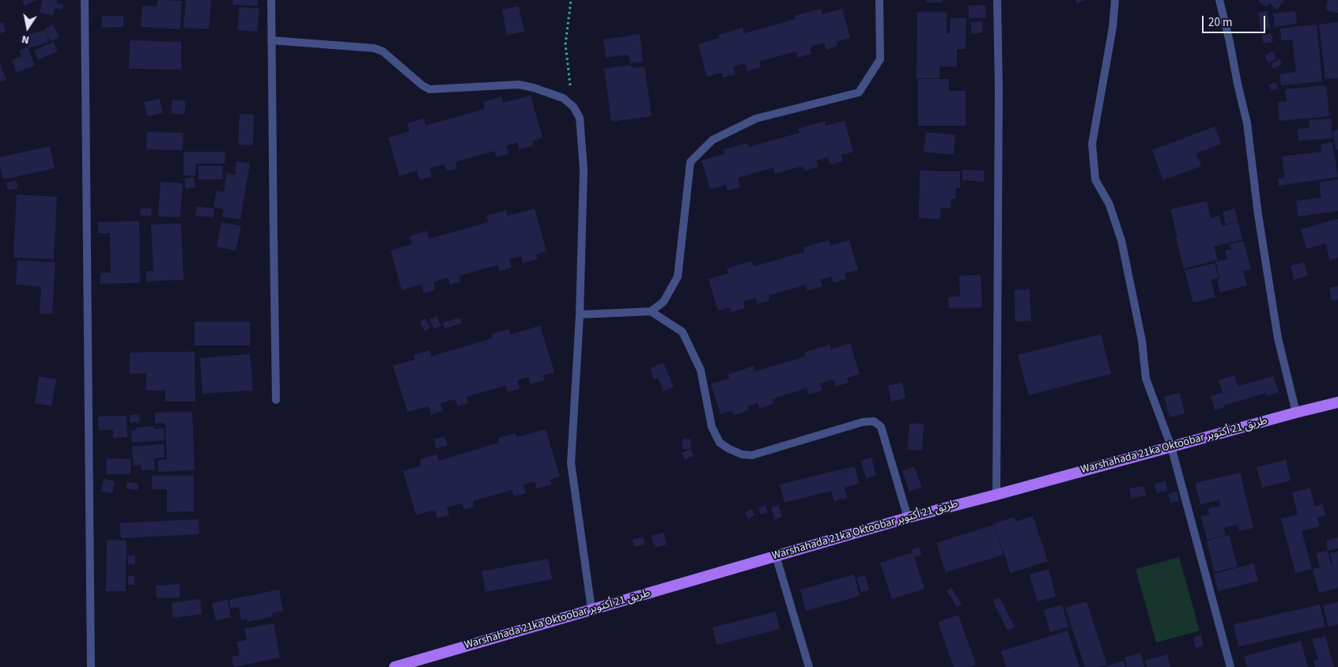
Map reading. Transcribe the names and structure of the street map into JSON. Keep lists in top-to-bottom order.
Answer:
{
  "streets": {
    "main road": ["Warshahada 21ka Oktoobar طريق 21 أكتوبر"]
  },
  "scale_bar": "20 m",
  "north": "bottom"
}
